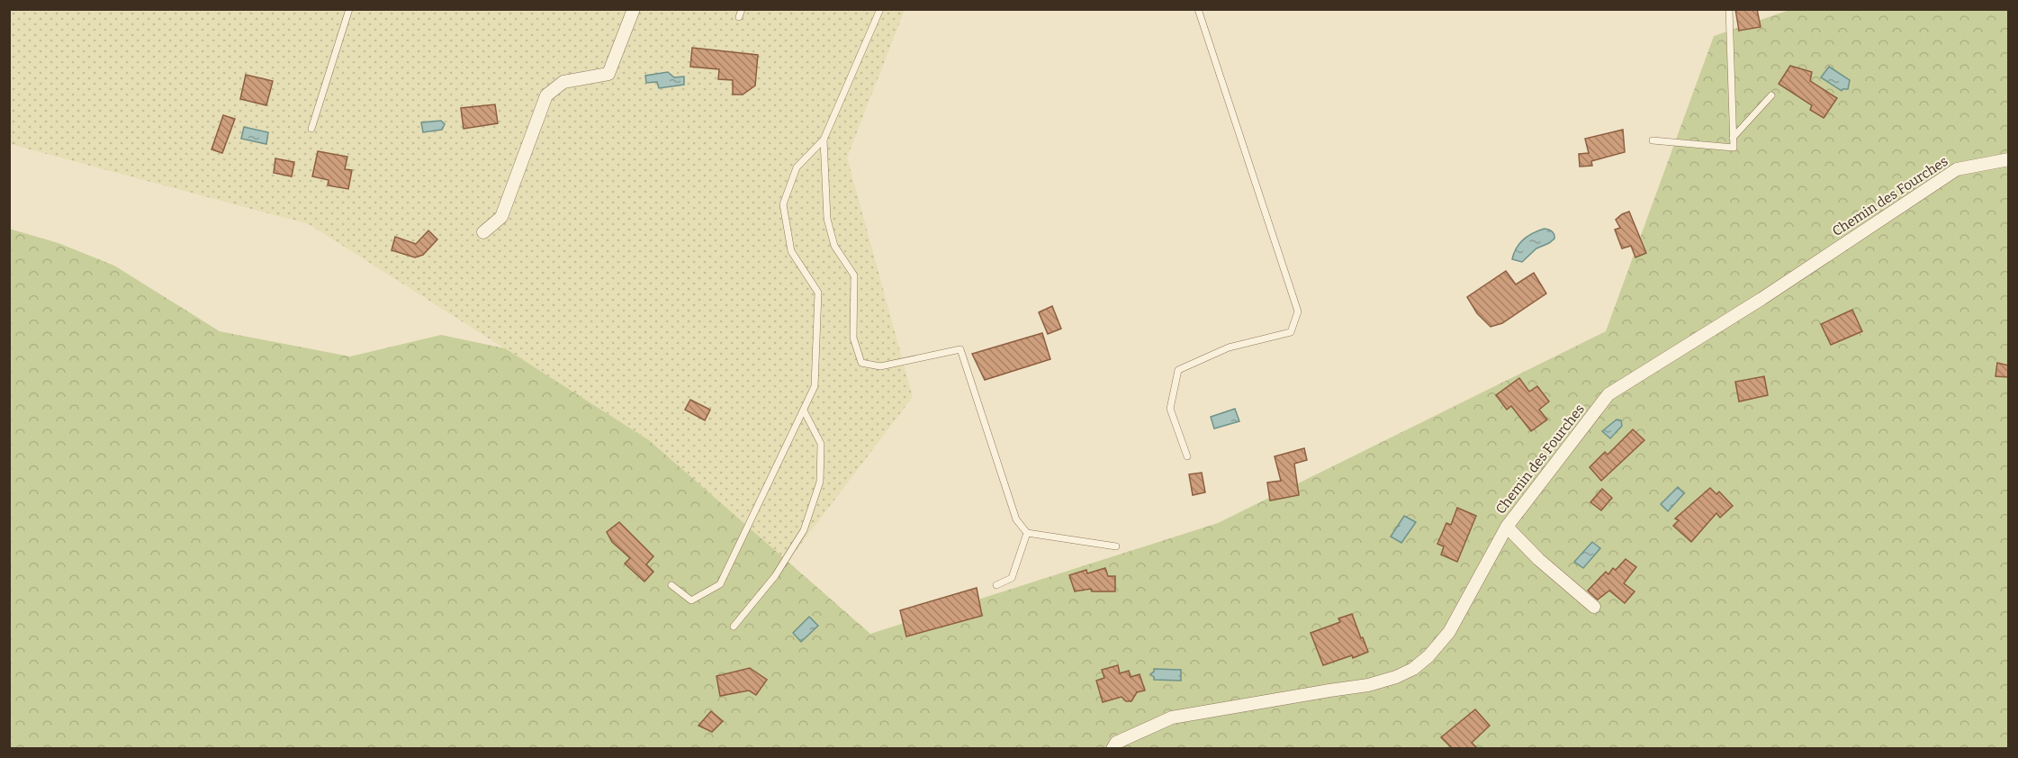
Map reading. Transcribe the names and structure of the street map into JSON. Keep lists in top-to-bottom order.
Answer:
{
  "streets": {
    "street": ["Chemin des Fourches"]
  }
}
